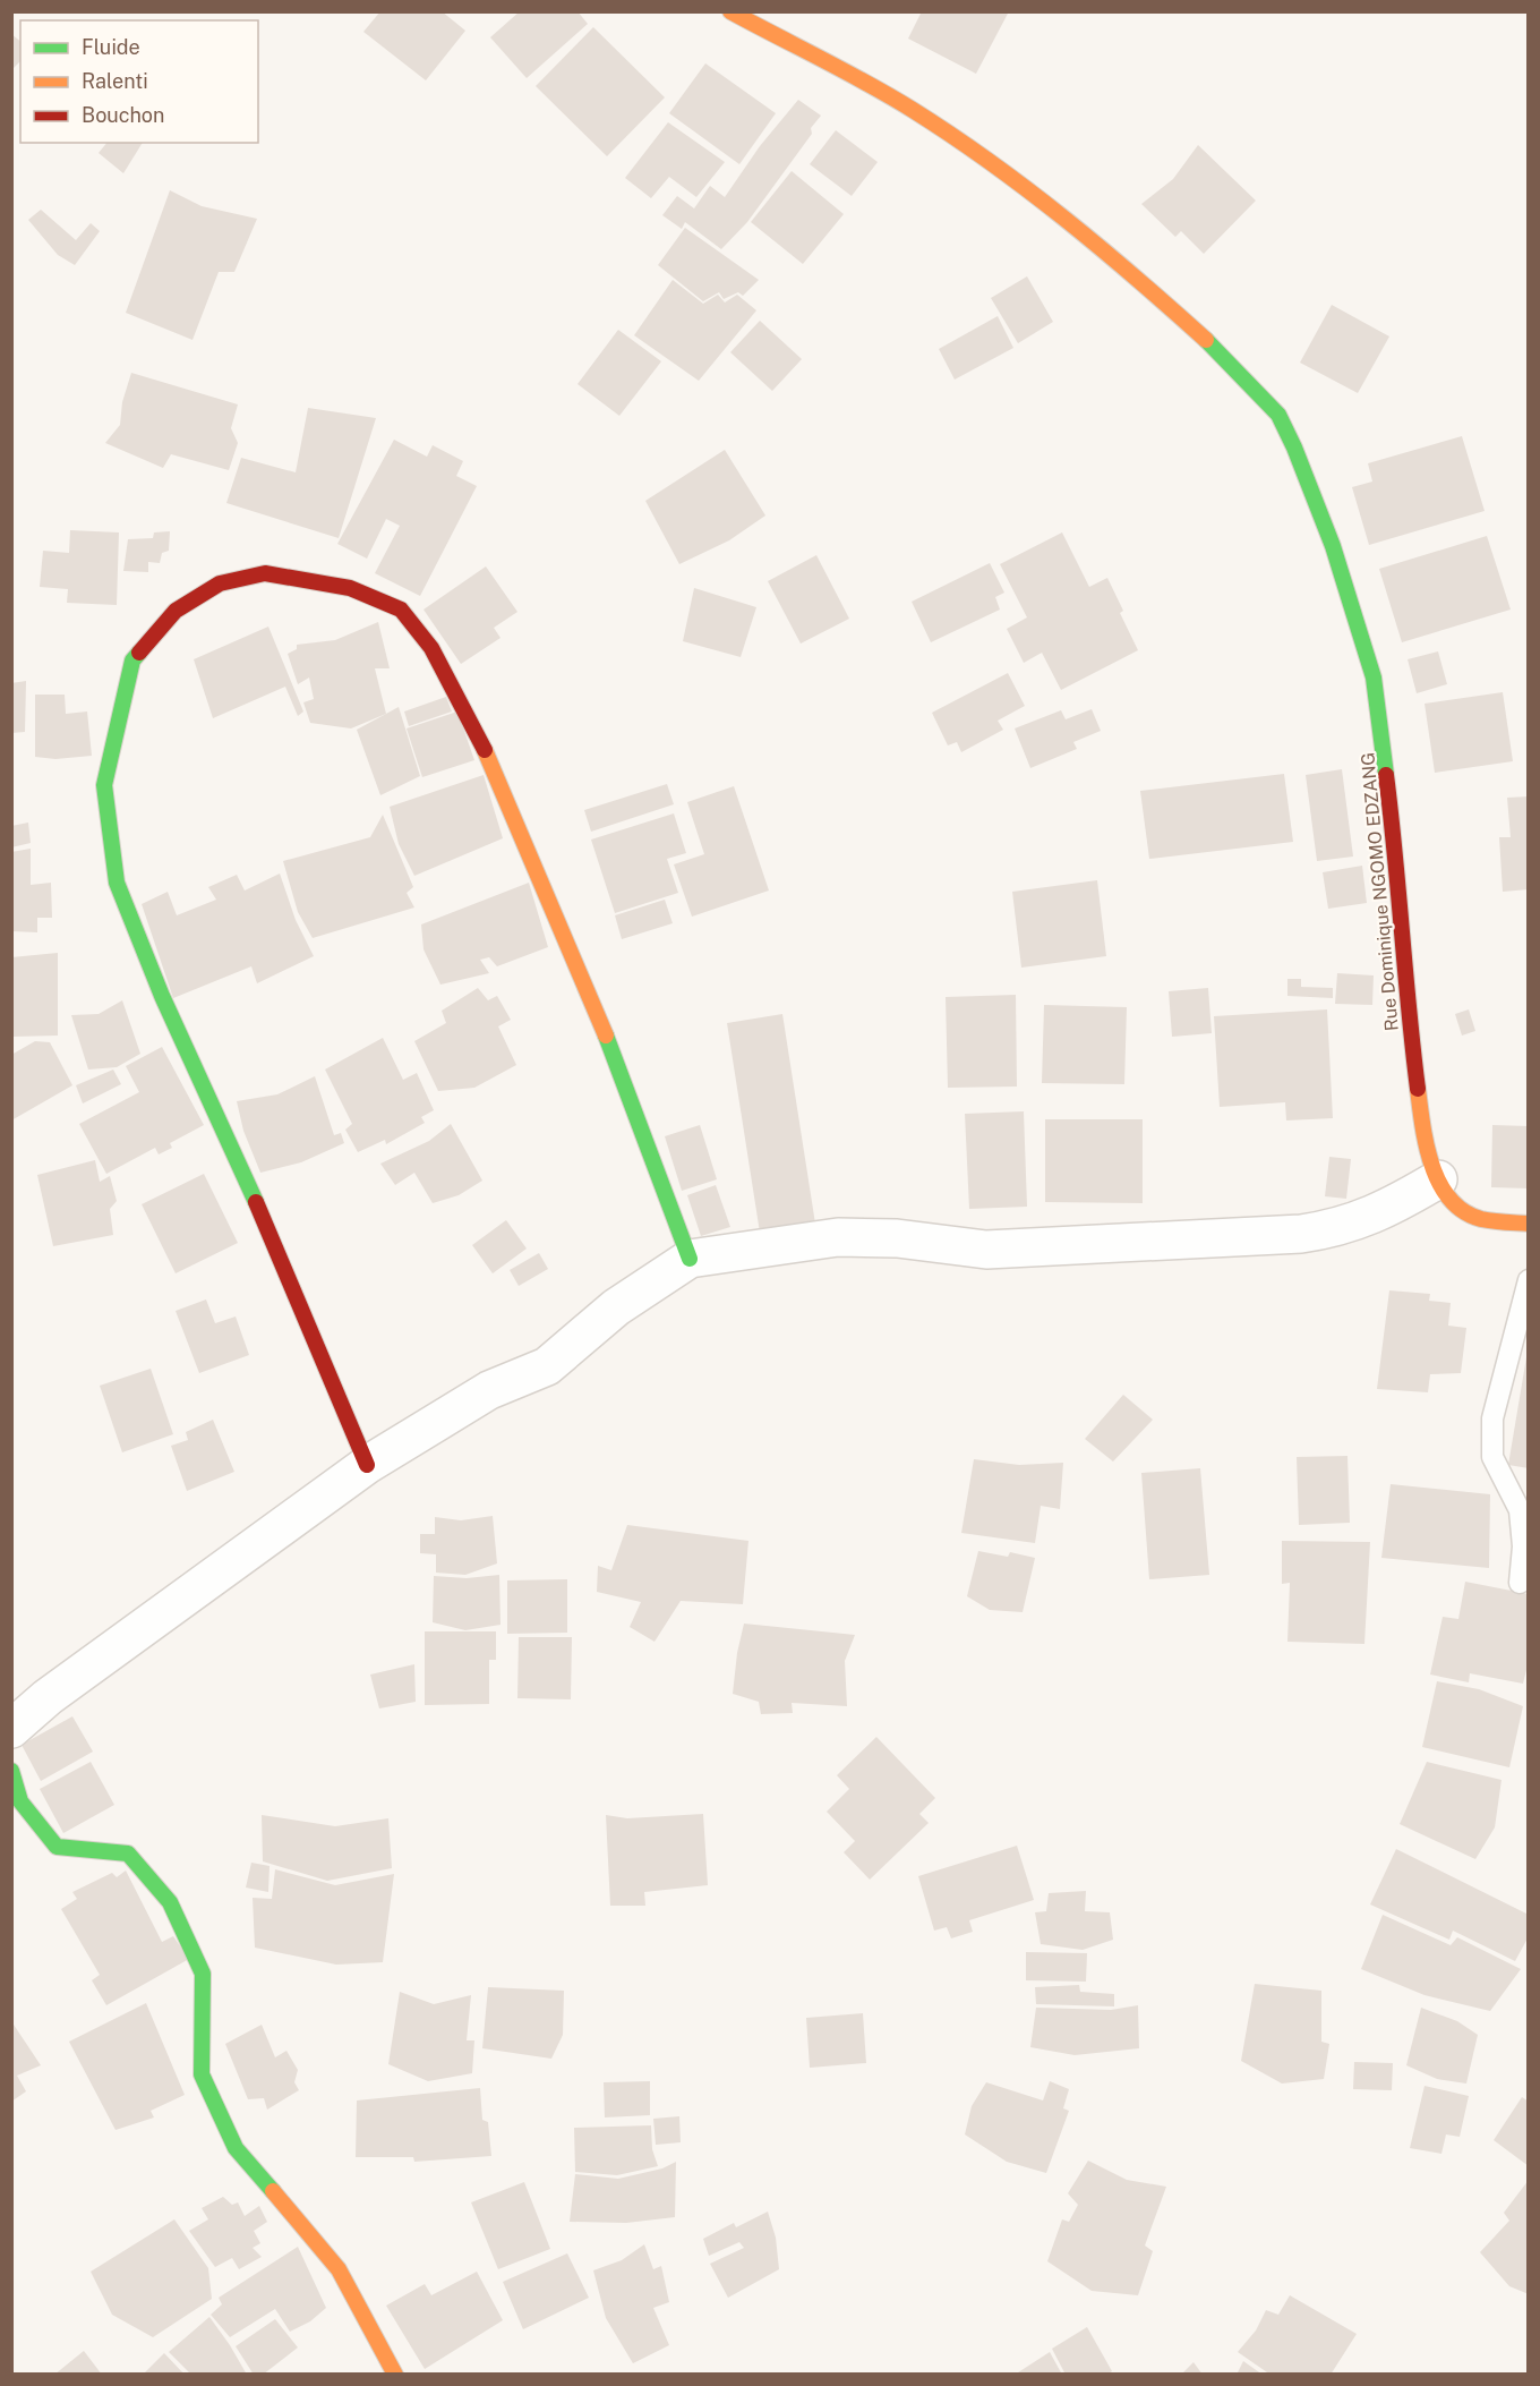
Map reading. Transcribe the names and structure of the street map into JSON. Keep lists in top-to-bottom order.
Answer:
{
  "streets": {
    "street": ["Rue Dominique NGOMO EDZANG"]
  },
  "legend": ["Fluide", "Ralenti", "Bouchon"]
}
